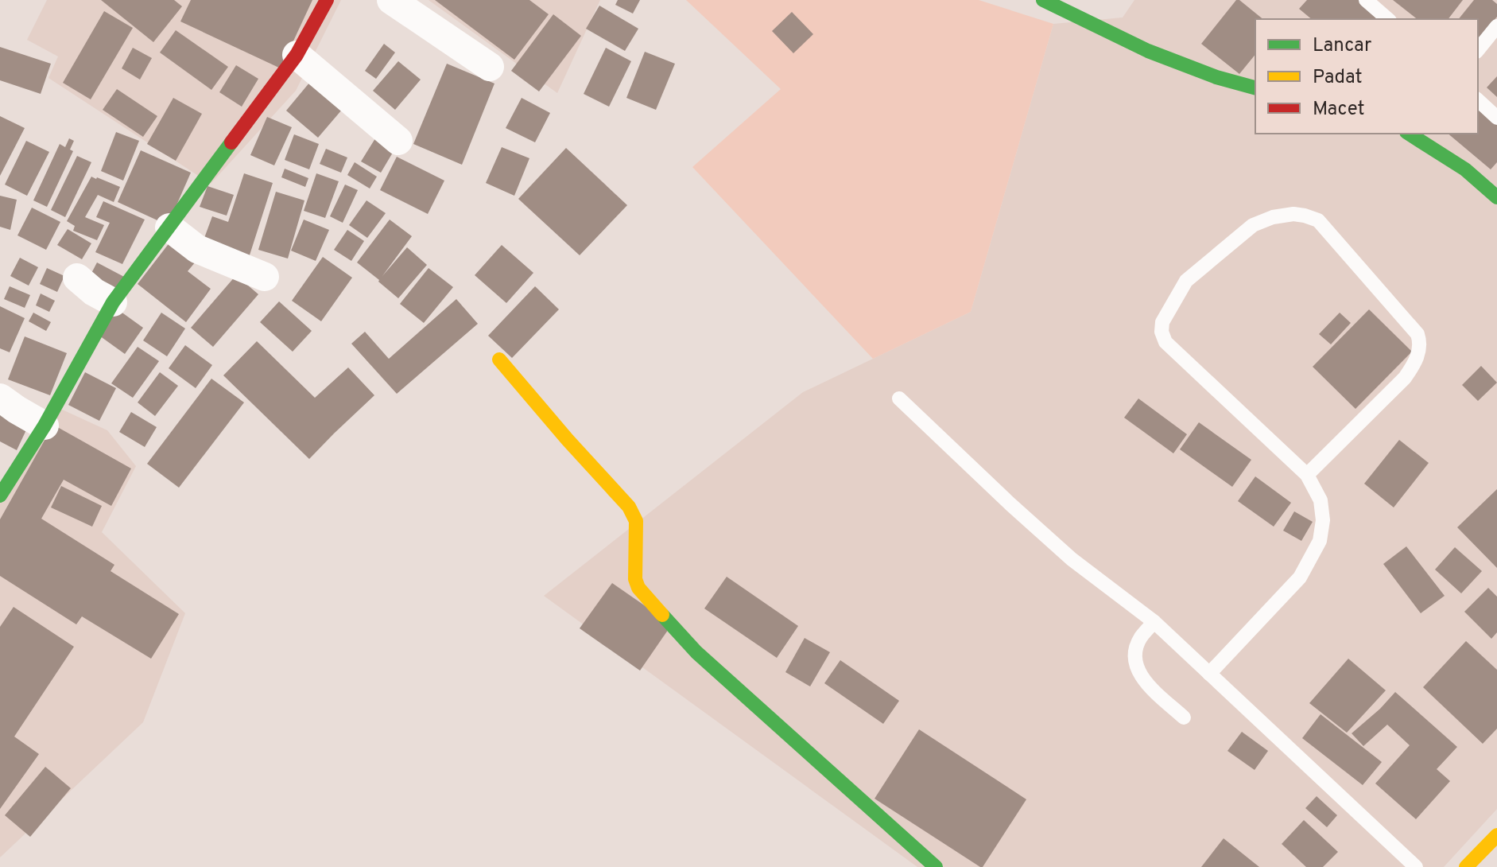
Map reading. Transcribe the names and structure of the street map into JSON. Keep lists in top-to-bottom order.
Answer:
{
  "legend": ["Lancar", "Padat", "Macet"]
}
